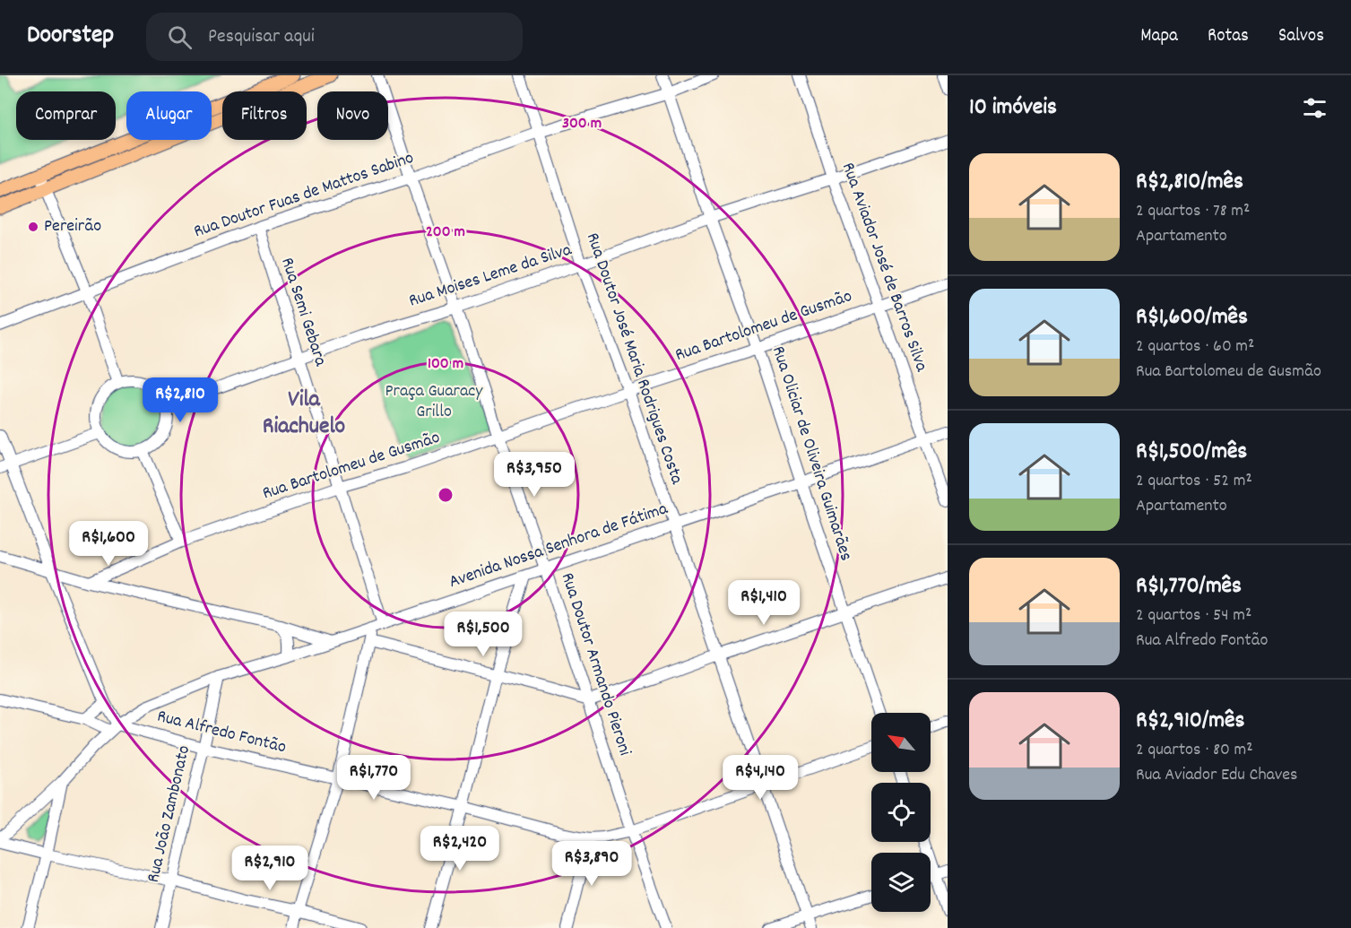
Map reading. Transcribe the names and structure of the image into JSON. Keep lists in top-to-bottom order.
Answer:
{
  "streets": {
    "street": [
      "Rua Doutor Fuas de Mattos Sabino",
      "Rua Aviador José de Barros Silva",
      "Rua Moises Leme da Silva",
      "Rua Semi Gebara",
      "Rua Bartolomeu de Gusmão",
      "Rua Doutor José Maria Rodrigues Costa",
      "Rua Oliciar de Oliveira Guimarães",
      "Avenida Nossa Senhora de Fátima",
      "Rua Doutor Armando Pieroni",
      "Rua Alfredo Fontão",
      "Rua João Zambonato"
    ]
  },
  "crossings": [
    ["Rua Doutor Fuas de Mattos Sabino", "Rua Semi Gebara"],
    ["Rua Doutor Fuas de Mattos Sabino", "Rua Doutor José Maria Rodrigues Costa"],
    ["Rua Doutor Fuas de Mattos Sabino", "Rua Oliciar de Oliveira Guimarães"],
    ["Rua Doutor Fuas de Mattos Sabino", "Rua Doutor Armando Pieroni"],
    ["Rua Aviador José de Barros Silva", "Rua Moises Leme da Silva"],
    ["Rua Aviador José de Barros Silva", "Rua Bartolomeu de Gusmão"],
    ["Rua Aviador José de Barros Silva", "Avenida Nossa Senhora de Fátima"],
    ["Rua Moises Leme da Silva", "Rua Semi Gebara"],
    ["Rua Moises Leme da Silva", "Rua Doutor José Maria Rodrigues Costa"],
    ["Rua Moises Leme da Silva", "Rua Oliciar de Oliveira Guimarães"],
    ["Rua Moises Leme da Silva", "Rua Doutor Armando Pieroni"],
    ["Rua Semi Gebara", "Rua Bartolomeu de Gusmão"],
    ["Rua Semi Gebara", "Avenida Nossa Senhora de Fátima"],
    ["Rua Bartolomeu de Gusmão", "Rua Doutor José Maria Rodrigues Costa"],
    ["Rua Bartolomeu de Gusmão", "Rua Oliciar de Oliveira Guimarães"],
    ["Rua Bartolomeu de Gusmão", "Rua Doutor Armando Pieroni"],
    ["Rua Doutor José Maria Rodrigues Costa", "Avenida Nossa Senhora de Fátima"],
    ["Rua Doutor José Maria Rodrigues Costa", "Rua Alfredo Fontão"],
    ["Rua Oliciar de Oliveira Guimarães", "Avenida Nossa Senhora de Fátima"],
    ["Avenida Nossa Senhora de Fátima", "Rua Doutor Armando Pieroni"],
    ["Avenida Nossa Senhora de Fátima", "Rua Alfredo Fontão"],
    ["Avenida Nossa Senhora de Fátima", "Rua João Zambonato"],
    ["Rua Doutor Armando Pieroni", "Rua Alfredo Fontão"],
    ["Rua Alfredo Fontão", "Rua João Zambonato"]
  ],
  "districts": ["Vila Riachuelo"],
  "parks": ["Praça Guaracy Grillo"],
  "places": ["Pereirão"],
  "north": "top left",
  "page": {
    "header": "Doorstep",
    "search": "Pesquisar aqui",
    "nav": ["Mapa", "Rotas", "Salvos"],
    "heading": "10 imóveis",
    "chip": [
      "Comprar",
      "Alugar",
      "Filtros",
      "Novo"
    ],
    "list": [
      {
        "name": "R$2,810/mês",
        "note": "2 quartos · 78 m² · Apartamento"
      },
      {
        "name": "R$1,600/mês",
        "note": "2 quartos · 60 m² · Rua Bartolomeu de Gusmão"
      },
      {
        "name": "R$1,500/mês",
        "note": "2 quartos · 52 m² · Apartamento"
      },
      {
        "name": "R$1,770/mês",
        "note": "2 quartos · 54 m² · Rua Alfredo Fontão"
      },
      {
        "name": "R$2,910/mês",
        "note": "2 quartos · 80 m² · Rua Aviador Edu Chaves"
      }
    ],
    "price": [
      "R$2,810",
      "R$3,950",
      "R$1,600",
      "R$1,410",
      "R$1,500",
      "R$1,770",
      "R$4,140",
      "R$2,420",
      "R$3,890",
      "R$2,910"
    ]
  },
  "rings": ["300 m", "200 m", "100 m"]
}
